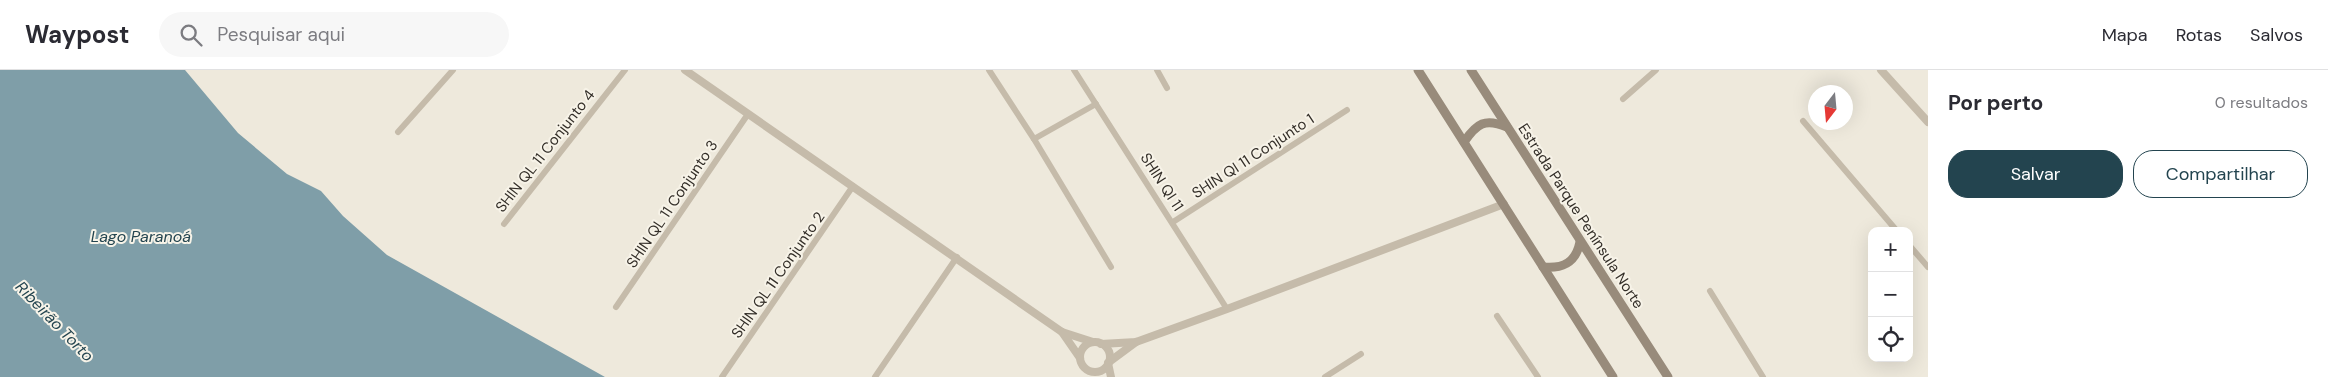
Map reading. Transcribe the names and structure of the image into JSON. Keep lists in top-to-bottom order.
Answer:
{
  "streets": {
    "main road": ["Estrada Parque Península Norte"],
    "street": [
      "SHIN QL 11 Conjunto 4",
      "SHIN QI 11 Conjunto 1",
      "SHIN QI 11",
      "SHIN QL 11 Conjunto 3",
      "SHIN QL 11 Conjunto 2"
    ]
  },
  "crossings": [
    ["SHIN QI 11 Conjunto 1", "SHIN QI 11"]
  ],
  "water": ["Lago Paranoá", "Ribeirão Torto"],
  "north": "bottom",
  "page": {
    "header": "Waypost",
    "search": "Pesquisar aqui",
    "nav": ["Mapa", "Rotas", "Salvos"],
    "heading": ["Por perto", "0 resultados"],
    "buttons": ["Salvar", "Compartilhar"],
    "map_buttons": ["+", "−"]
  }
}
